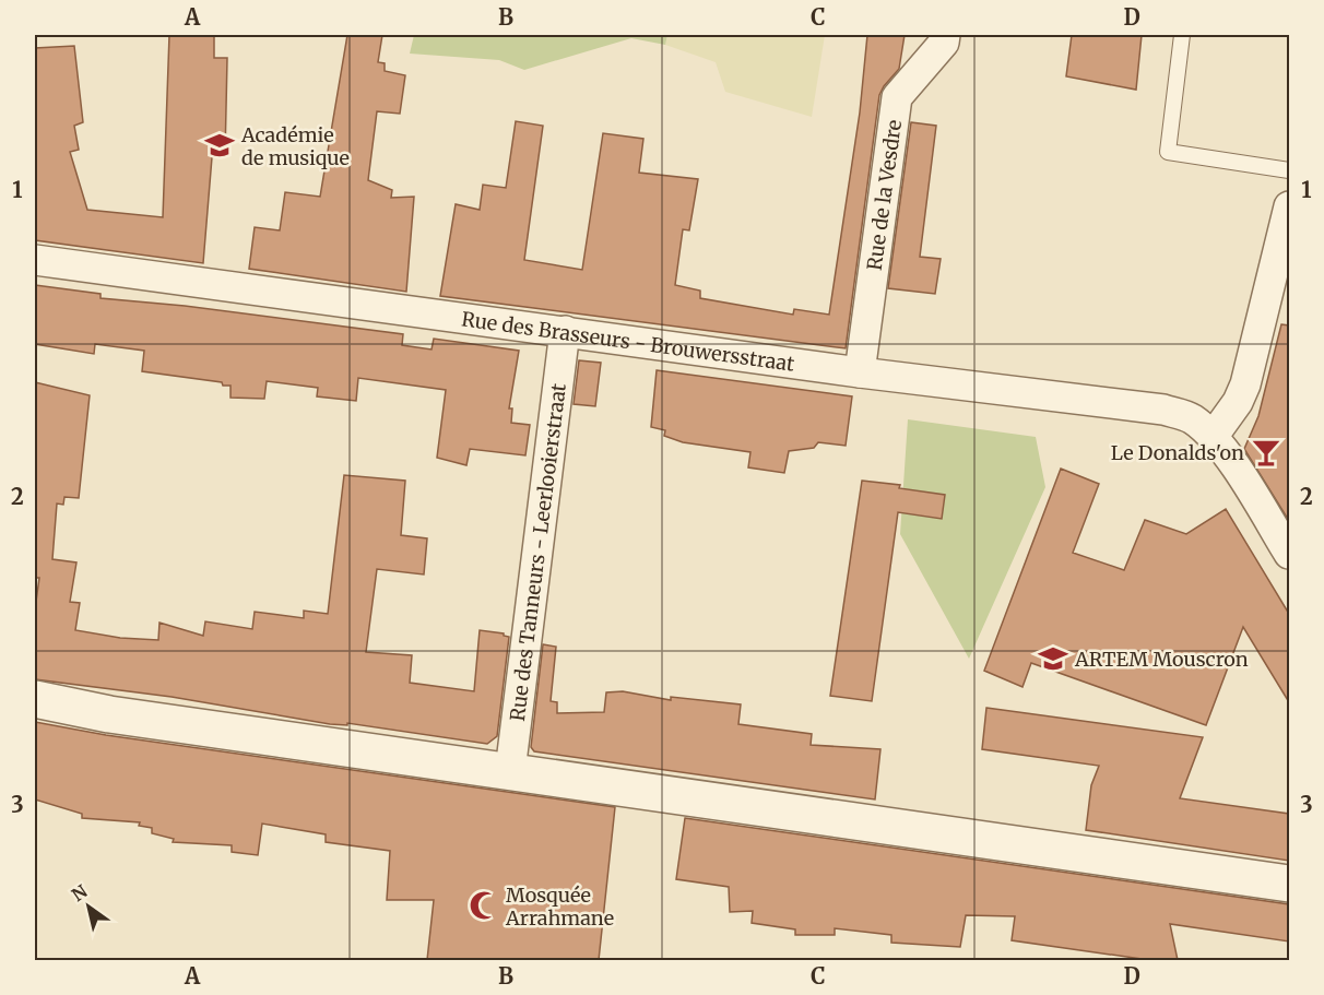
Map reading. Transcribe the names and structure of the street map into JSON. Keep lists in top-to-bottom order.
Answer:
{
  "streets": {
    "street": ["Rue de la Vesdre", "Rue des Brasseurs - Brouwersstraat", "Rue des Tanneurs - Leerlooierstraat"]
  },
  "crossings": [
    ["Rue de la Vesdre", "Rue des Brasseurs - Brouwersstraat"],
    ["Rue des Brasseurs - Brouwersstraat", "Rue des Tanneurs - Leerlooierstraat"]
  ],
  "places": {
    "school or university": ["Académie de musique", "ARTEM Mouscron"],
    "bar": ["Le Donalds'on"],
    "mosque": ["Mosquée Arrahmane"]
  },
  "north": "top left",
  "grid": {
    "columns": [
      "A",
      "B",
      "C",
      "D"
    ],
    "rows": ["1", "2", "3"]
  }
}
